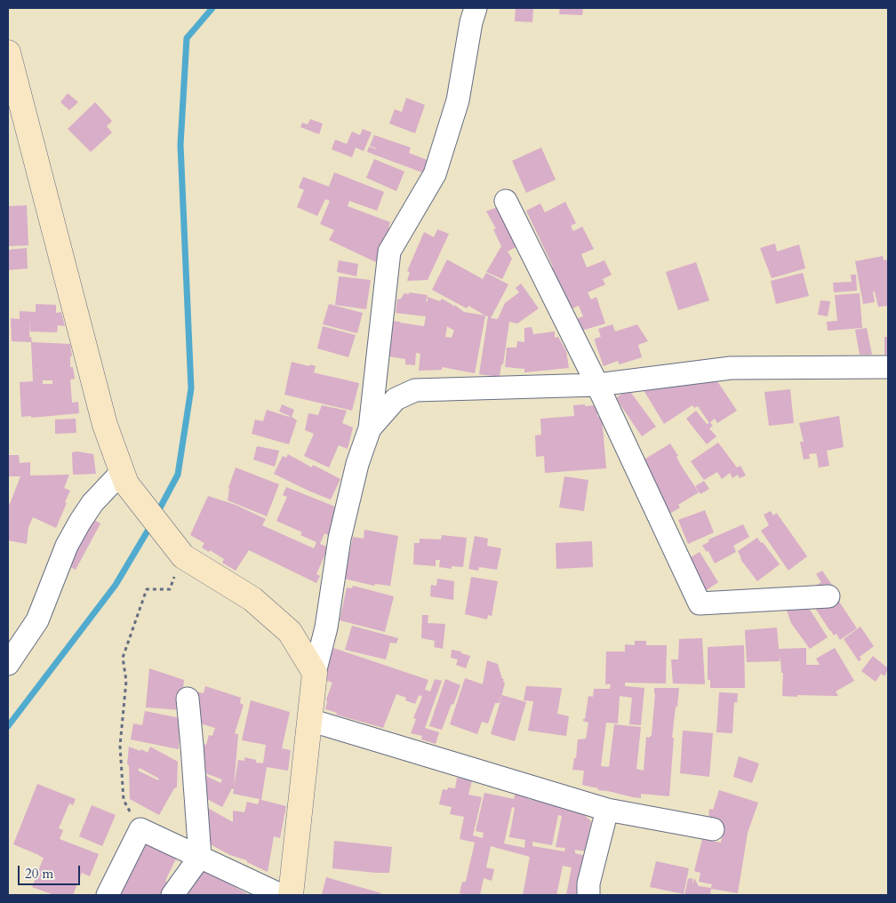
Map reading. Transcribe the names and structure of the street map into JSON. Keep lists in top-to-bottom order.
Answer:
{
  "scale_bar": "20 m"
}
